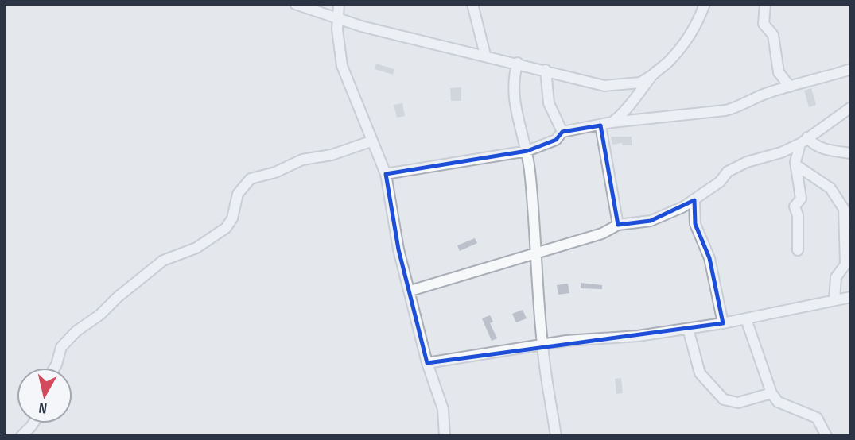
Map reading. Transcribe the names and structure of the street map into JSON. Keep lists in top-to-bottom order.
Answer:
{
  "north": "bottom"
}
